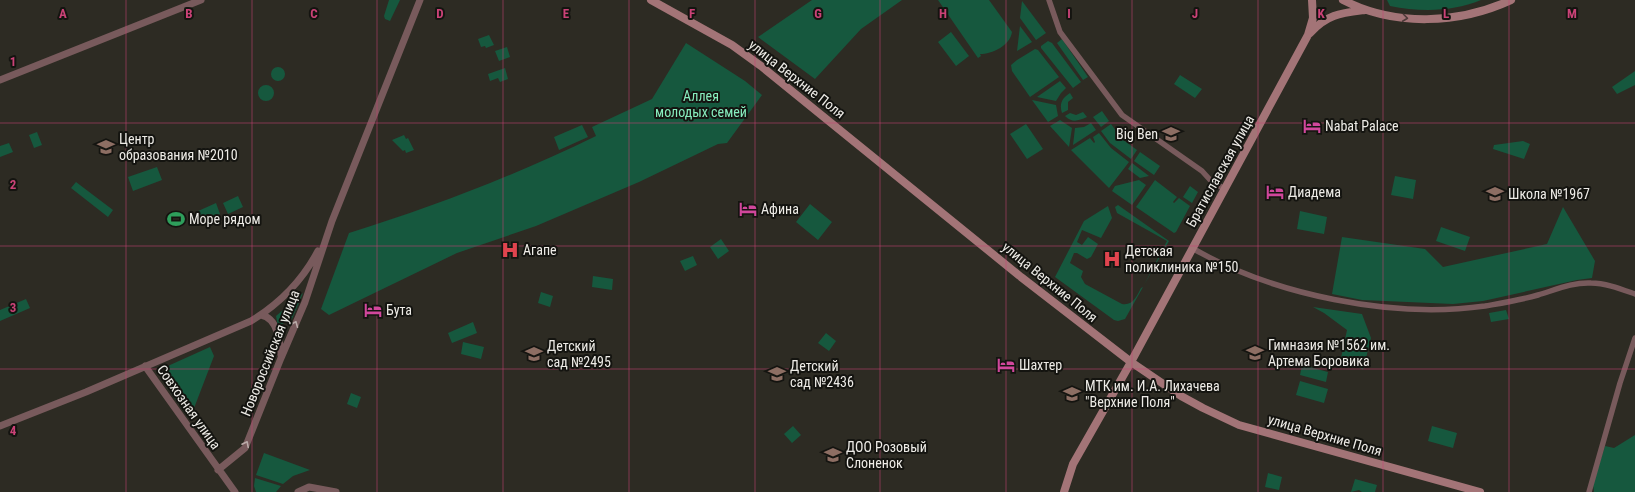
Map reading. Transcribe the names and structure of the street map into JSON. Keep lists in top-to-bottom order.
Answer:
{
  "streets": {
    "main road": ["улица Верхние Поля", "Братиславская улица"],
    "street": ["Новороссийская улица", "Совхозная улица"]
  },
  "crossings": [
    ["улица Верхние Поля", "Братиславская улица"],
    ["Новороссийская улица", "Совхозная улица"]
  ],
  "parks": ["Аллея молодых семей"],
  "places": {
    "hotel": [
      "Nabat Palace",
      "Диадема",
      "Афина",
      "Бута",
      "Шахтер"
    ],
    "school or university": [
      "Big Ben",
      "Центр образования №2010",
      "Школа №1967",
      "Гимназия №1562 им. Артема Боровика",
      "Детский сад №2495",
      "Детский сад №2436",
      "МТК им. И.А. Лихачева \"Верхние Поля\"",
      "ДОО Розовый Слоненок"
    ],
    "sports": ["Море рядом"],
    "hospital": ["Агапе", "Детская поликлиника №150"]
  },
  "grid": {
    "columns": [
      "A",
      "B",
      "C",
      "D",
      "E",
      "F",
      "G",
      "H",
      "I",
      "J",
      "K",
      "L",
      "M"
    ],
    "rows": [
      "1",
      "2",
      "3",
      "4"
    ]
  }
}
